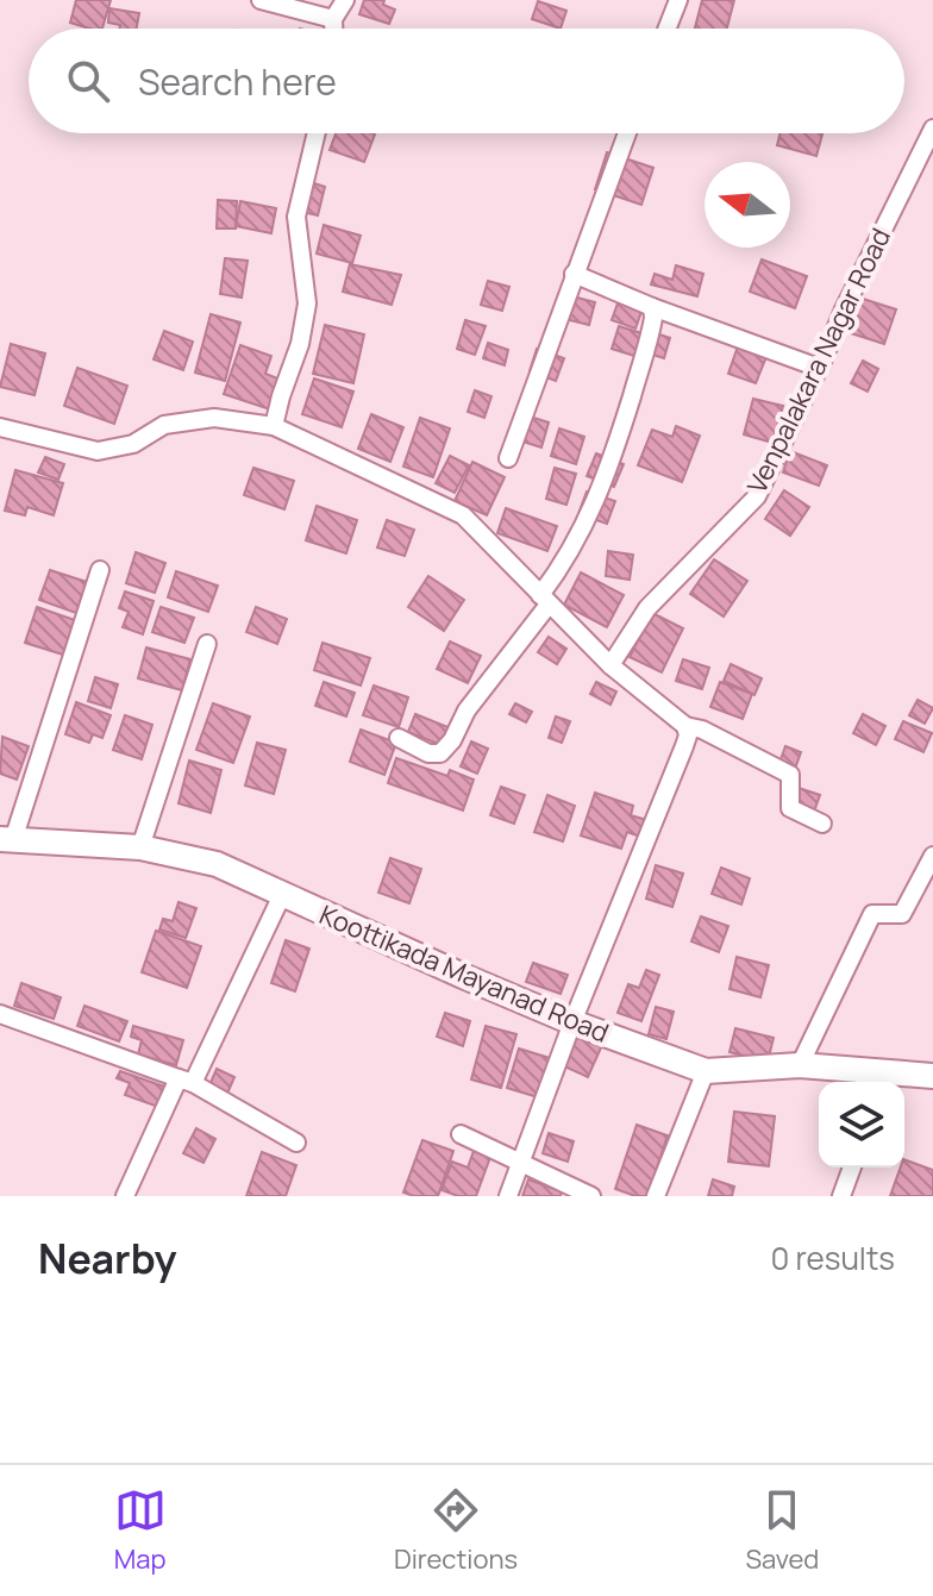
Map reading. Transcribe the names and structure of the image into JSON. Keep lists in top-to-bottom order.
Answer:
{
  "streets": {
    "main road": ["Koottikada Mayanad Road"],
    "street": ["Venpalakara Nagar Road"]
  },
  "north": "left",
  "page": {
    "search": "Search here",
    "heading": ["Nearby", "0 results"],
    "nav": ["Map", "Directions", "Saved"]
  }
}
